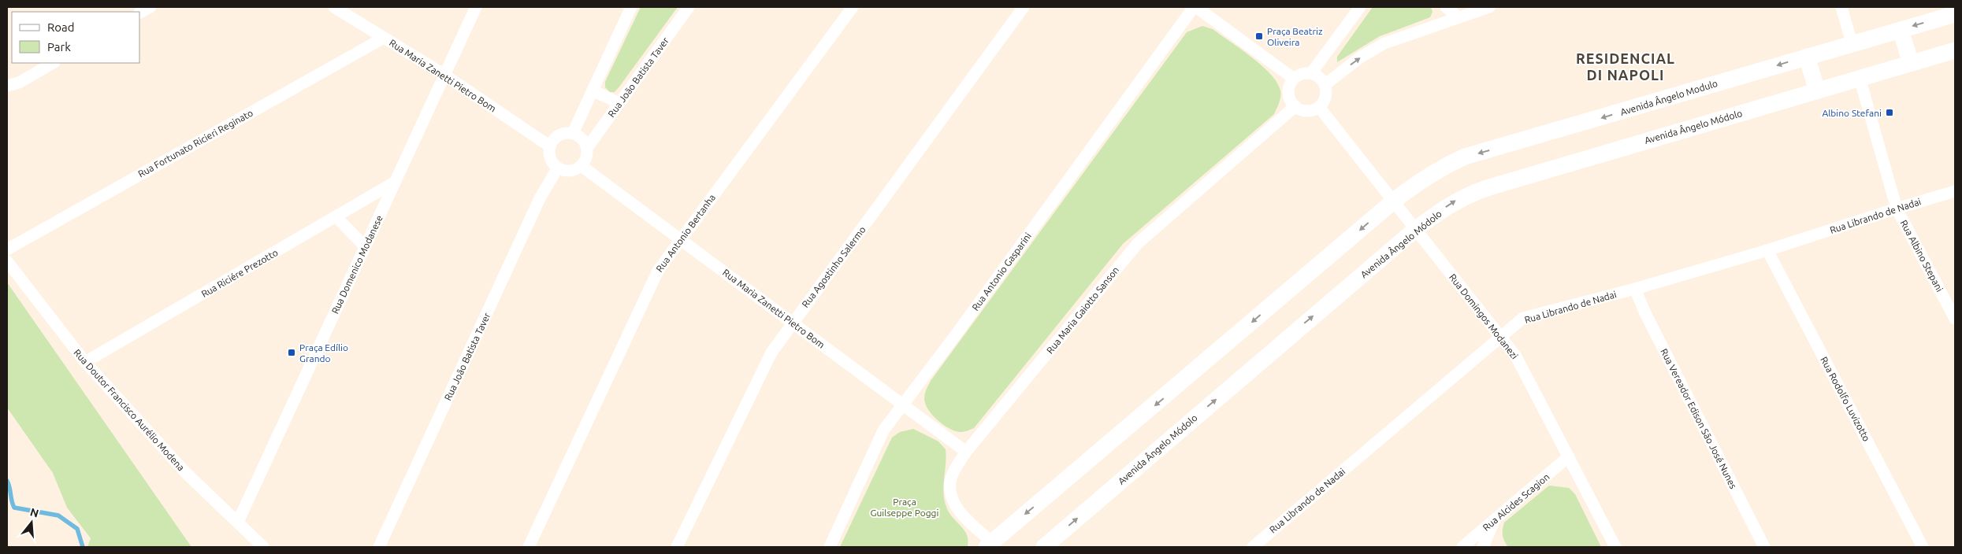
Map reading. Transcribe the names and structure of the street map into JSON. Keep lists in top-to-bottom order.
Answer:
{
  "streets": {
    "street": [
      "Rua Maria Zanetti Pietro Bom",
      "Rua João Batista Taver",
      "Avenida Ângelo Modulo",
      "Avenida Ângelo Módolo",
      "Rua Fortunato Ricieri Reginato",
      "Rua Librando de Nadai",
      "Rua Antonio Bertanha",
      "Rua Albino Stepani",
      "Rua Domenico Modanese",
      "Rua Agostinho Salermo",
      "Rua Antonio Gasparini",
      "Rua Riciére Prezotto",
      "Rua Maria Gaiotto Sanson",
      "Rua Domingos Modanezi",
      "Rua Rodolfo Luvizotto",
      "Rua Doutor Francisco Aurélio Modena",
      "Rua Vereador Edison São José Nunes",
      "Rua Alcides Scagion"
    ]
  },
  "crossings": [
    ["Rua Maria Zanetti Pietro Bom", "Rua João Batista Taver"],
    ["Rua Maria Zanetti Pietro Bom", "Rua Fortunato Ricieri Reginato"],
    ["Rua Maria Zanetti Pietro Bom", "Rua Antonio Bertanha"],
    ["Rua Maria Zanetti Pietro Bom", "Rua Domenico Modanese"],
    ["Rua Maria Zanetti Pietro Bom", "Rua Agostinho Salermo"],
    ["Rua Maria Zanetti Pietro Bom", "Rua Antonio Gasparini"],
    ["Rua Maria Zanetti Pietro Bom", "Rua Maria Gaiotto Sanson"],
    ["Avenida Ângelo Modulo", "Rua Domingos Modanezi"],
    ["Avenida Ângelo Módolo", "Rua Albino Stepani"],
    ["Avenida Ângelo Módolo", "Rua Domingos Modanezi"],
    ["Rua Librando de Nadai", "Rua Albino Stepani"],
    ["Rua Librando de Nadai", "Rua Domingos Modanezi"],
    ["Rua Librando de Nadai", "Rua Rodolfo Luvizotto"],
    ["Rua Librando de Nadai", "Rua Vereador Edison São José Nunes"],
    ["Rua Domenico Modanese", "Rua Riciére Prezotto"],
    ["Rua Domenico Modanese", "Rua Doutor Francisco Aurélio Modena"],
    ["Rua Riciére Prezotto", "Rua Doutor Francisco Aurélio Modena"],
    ["Rua Maria Gaiotto Sanson", "Rua Domingos Modanezi"],
    ["Rua Domingos Modanezi", "Rua Alcides Scagion"]
  ],
  "districts": ["RESIDENCIAL DI NAPOLI"],
  "parks": ["Praça Guilseppe Poggi"],
  "places": {
    "transit": ["Praça Beatriz Oliveira", "Albino Stefani", "Praça Edílio Grando"]
  },
  "legend": ["Road", "Park"],
  "north": "top"
}
